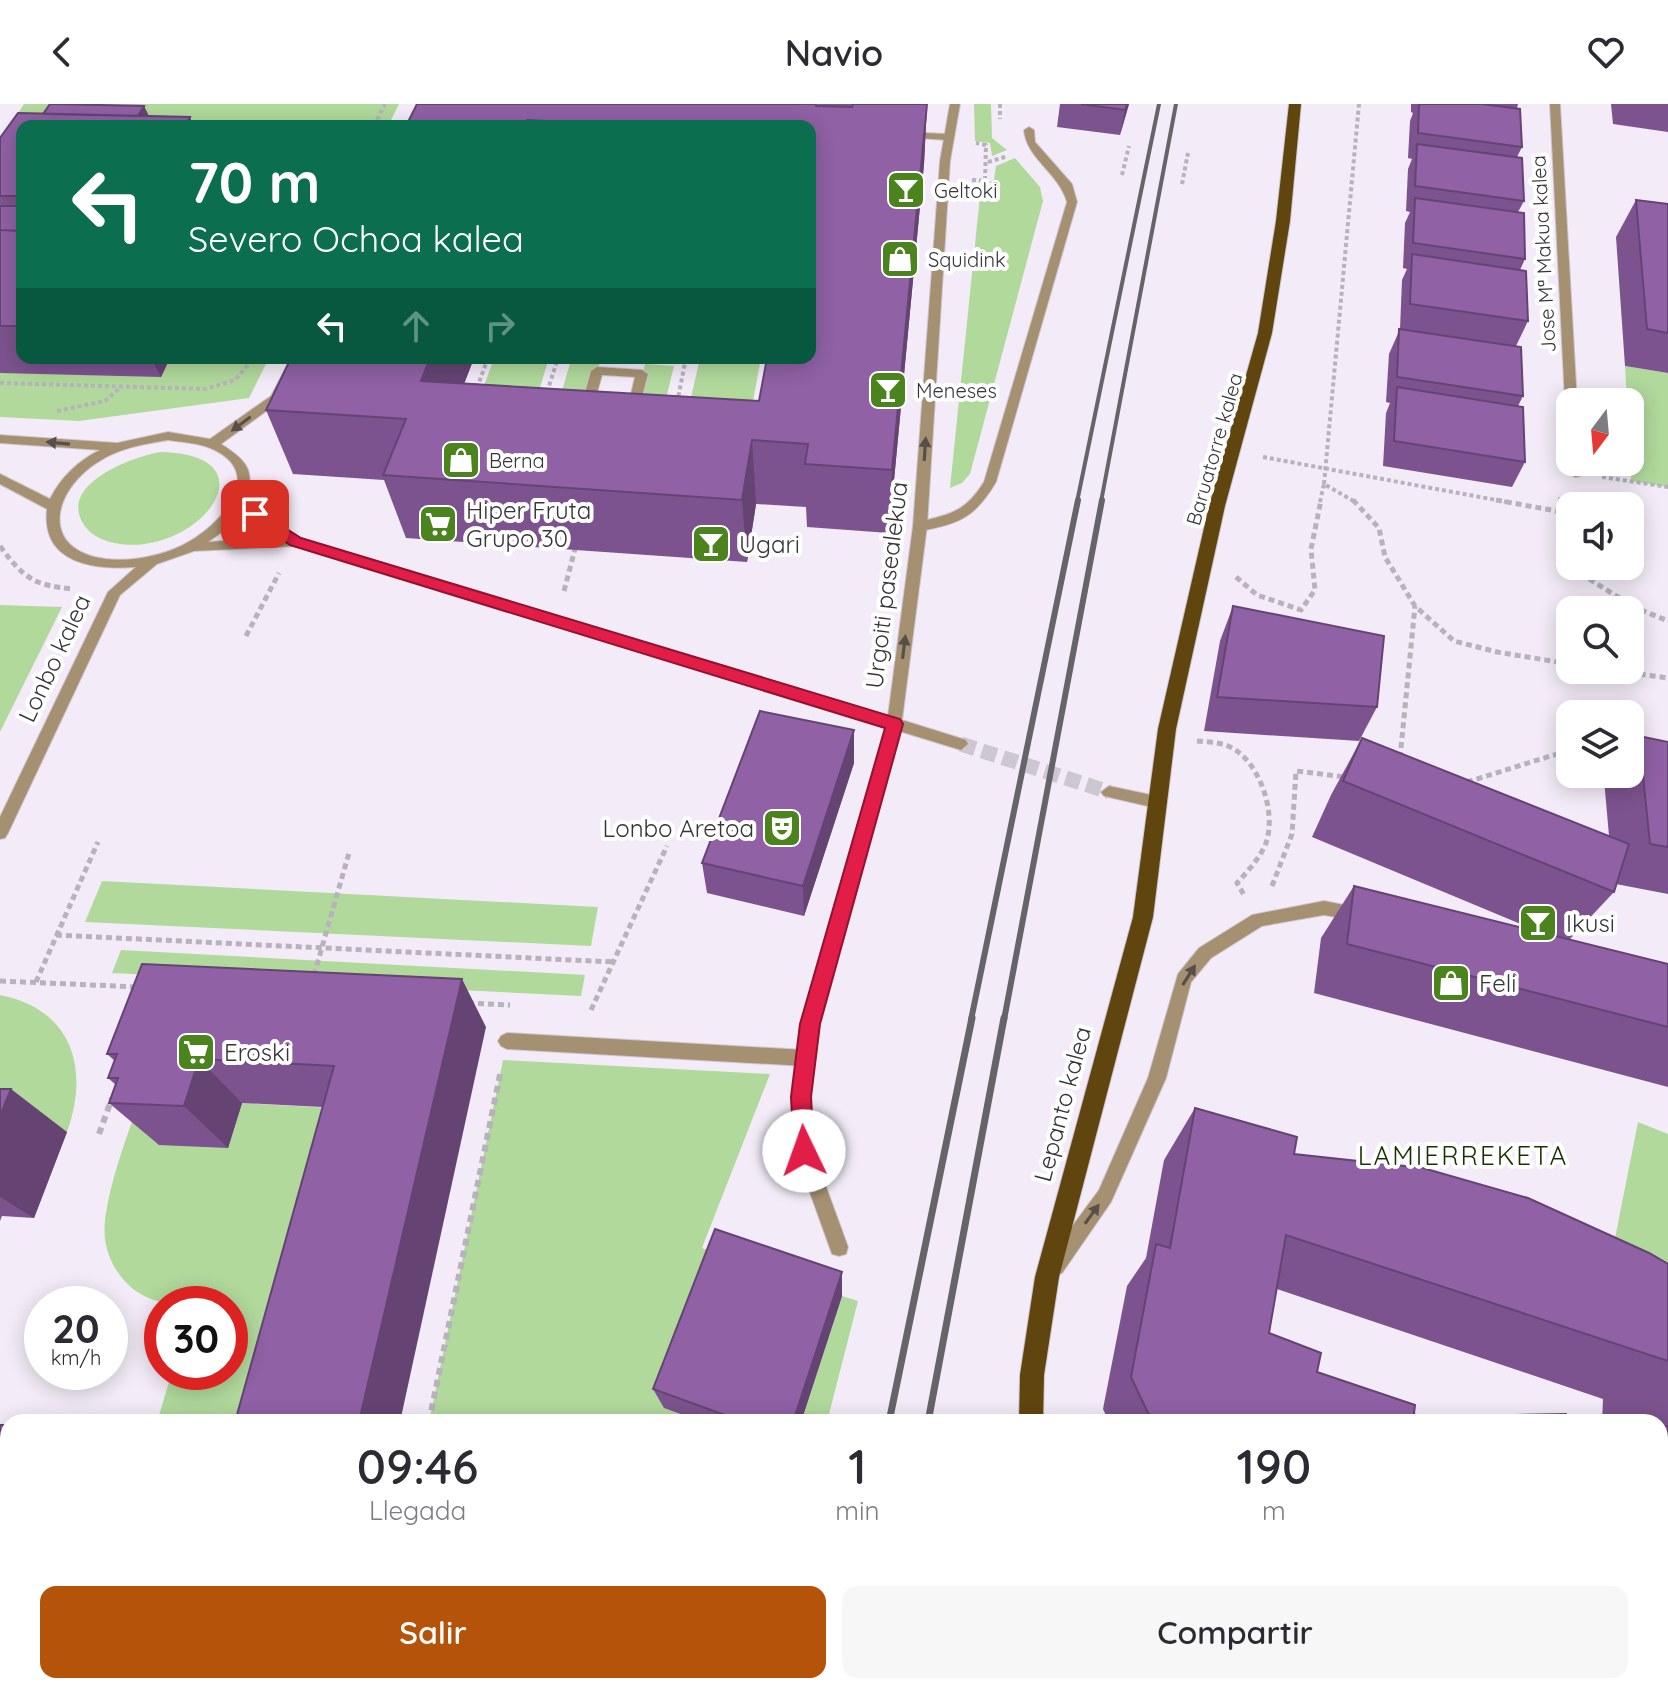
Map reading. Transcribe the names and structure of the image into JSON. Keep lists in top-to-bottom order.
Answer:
{
  "streets": {
    "main road": ["Baruatorre kalea", "Lepanto kalea"],
    "street": ["Jose Mª Makua kalea", "Urgoiti pasealekua", "Lonbo kalea"]
  },
  "crossings": [
    ["Baruatorre kalea", "Lepanto kalea"]
  ],
  "one_way": ["Urgoiti pasealekua"],
  "districts": ["LAMIERREKETA"],
  "places": {
    "bar": [
      "Geltoki",
      "Meneses",
      "Ugari",
      "Ikusi"
    ],
    "shop": ["Squidink", "Berna", "Feli"],
    "supermarket": ["Hiper Fruta Grupo 30", "Eroski"],
    "theatre": ["Lonbo Aretoa"]
  },
  "north": "bottom",
  "page": {
    "header": "Navio",
    "turn": ["70 m", "Severo Ochoa kalea"],
    "speed": "20 km/h",
    "limit": "30",
    "eta": [
      "09:46",
      "Llegada",
      "1",
      "min",
      "190",
      "m"
    ],
    "buttons": ["Salir", "Compartir"]
  }
}
